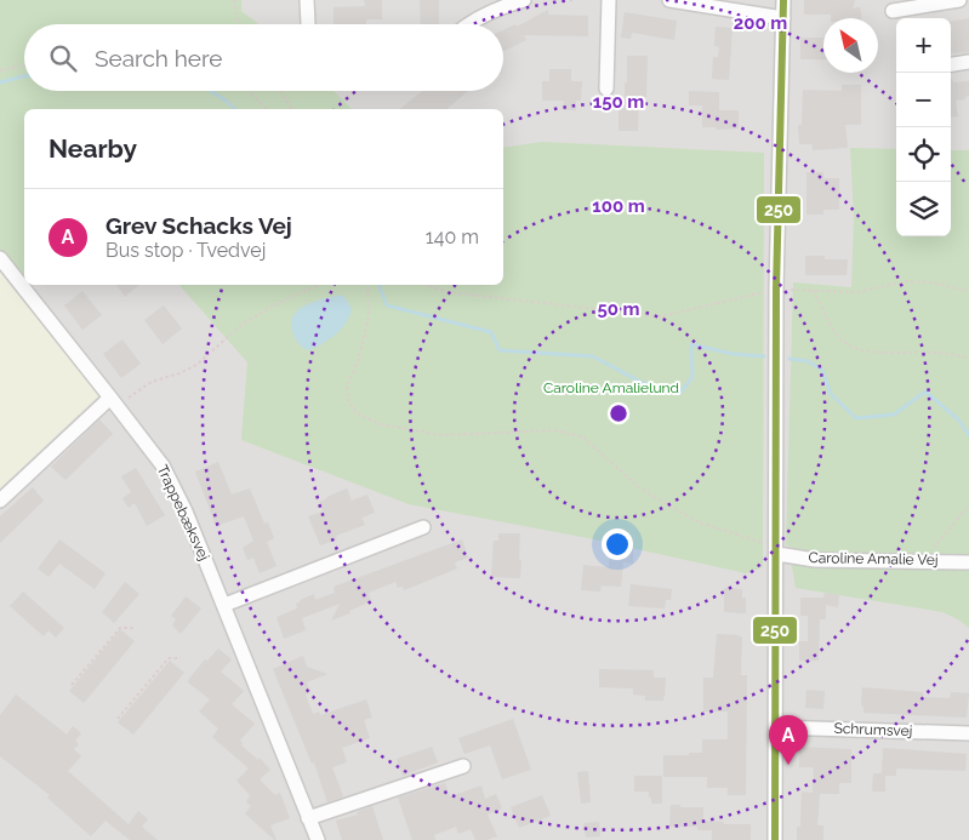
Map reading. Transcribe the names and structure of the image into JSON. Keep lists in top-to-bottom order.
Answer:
{
  "streets": {
    "street": ["Trappebæksvej", "Caroline Amalie Vej", "Schrumsvej"]
  },
  "parks": ["Caroline Amalielund"],
  "lines": ["transit line 250"],
  "north": "top left",
  "page": {
    "map_buttons": ["+", "−"],
    "search": "Search here",
    "heading": "Nearby",
    "list": [
      {
        "mark": "A",
        "name": "Grev Schacks Vej",
        "note": "Bus stop · Tvedvej",
        "value": "140 m"
      }
    ],
    "pins": "A"
  },
  "rings": [
    "200 m",
    "150 m",
    "100 m",
    "50 m"
  ]
}
